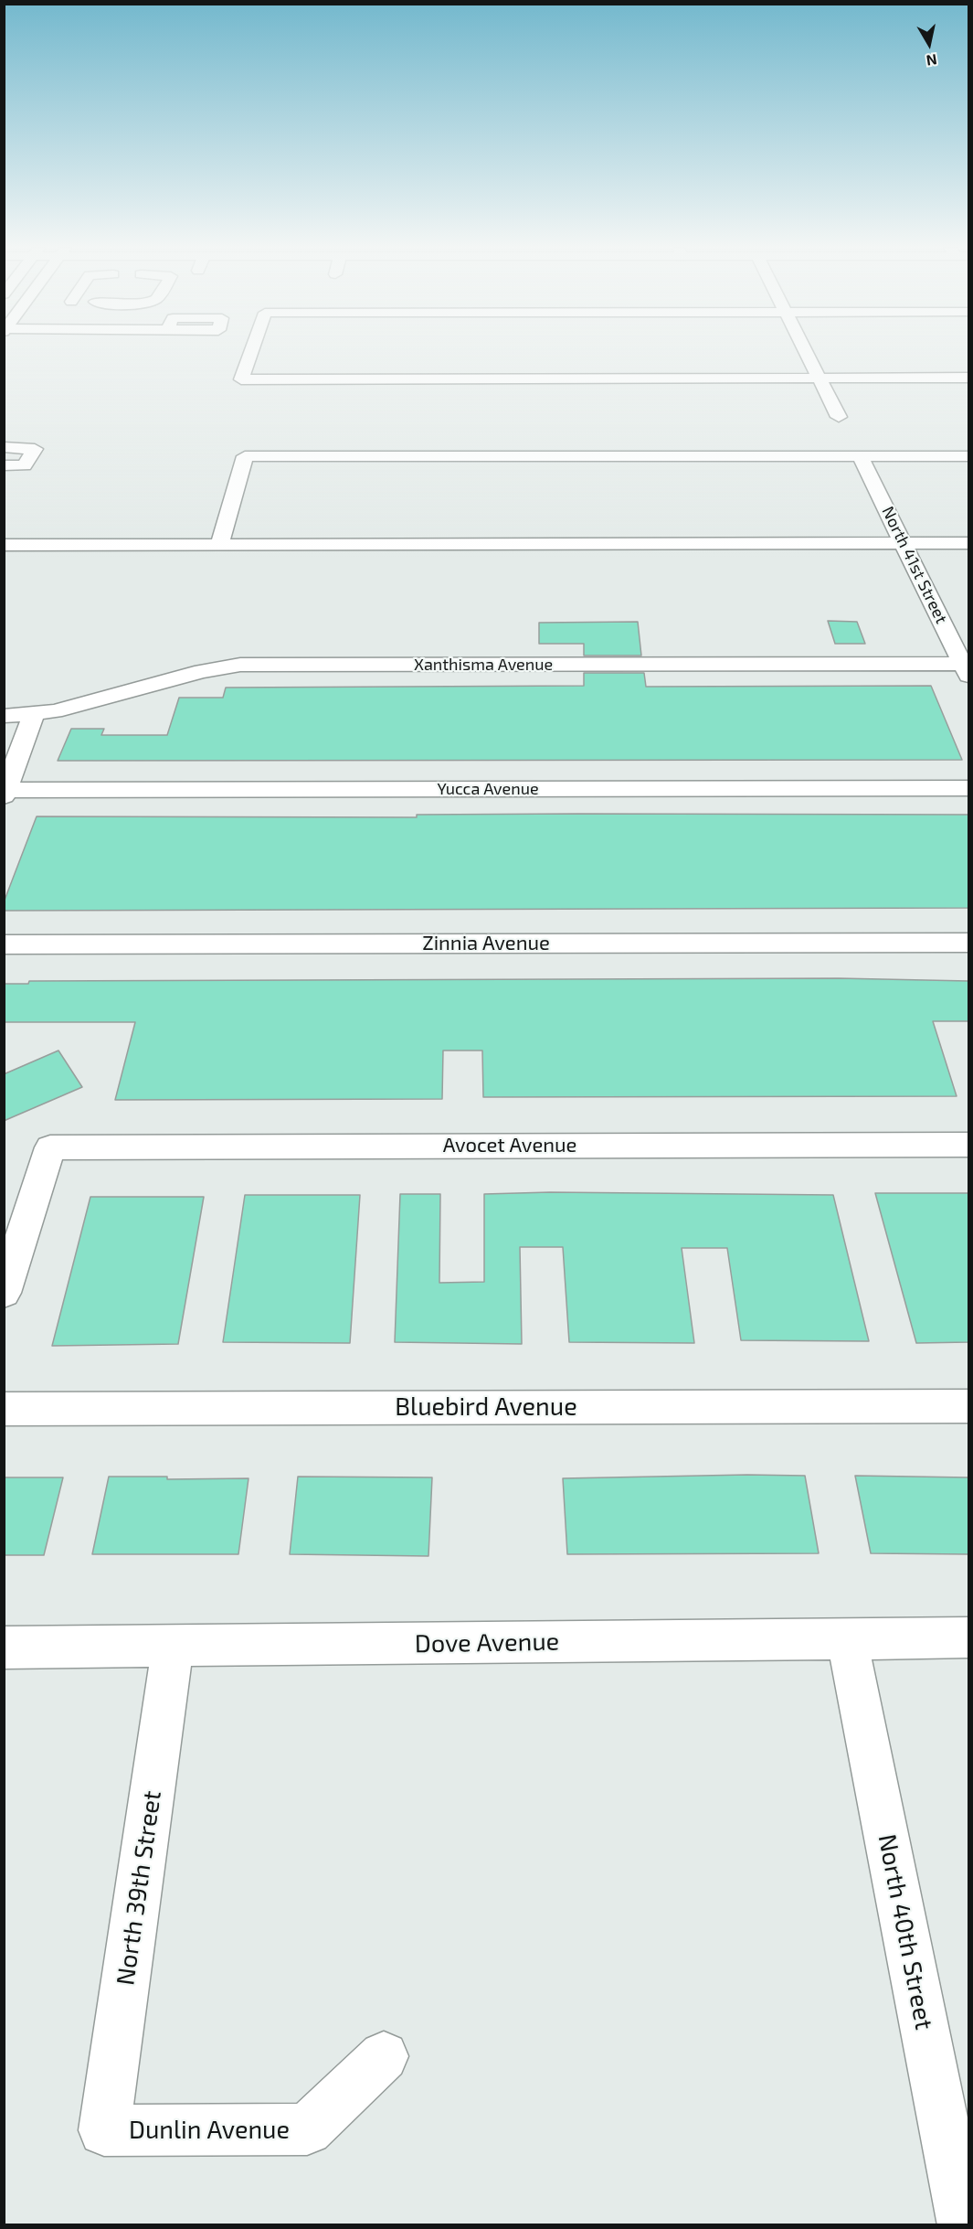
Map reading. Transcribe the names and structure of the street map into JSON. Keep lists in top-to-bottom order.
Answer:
{
  "streets": {
    "street": [
      "North 41st Street",
      "Xanthisma Avenue",
      "Yucca Avenue",
      "Zinnia Avenue",
      "Avocet Avenue",
      "Bluebird Avenue",
      "Dove Avenue",
      "North 39th Street",
      "North 40th Street",
      "Dunlin Avenue"
    ]
  },
  "crossings": [
    ["North 41st Street", "Xanthisma Avenue"],
    ["Dove Avenue", "North 39th Street"],
    ["Dove Avenue", "North 40th Street"],
    ["North 39th Street", "Dunlin Avenue"]
  ],
  "north": "bottom"
}
